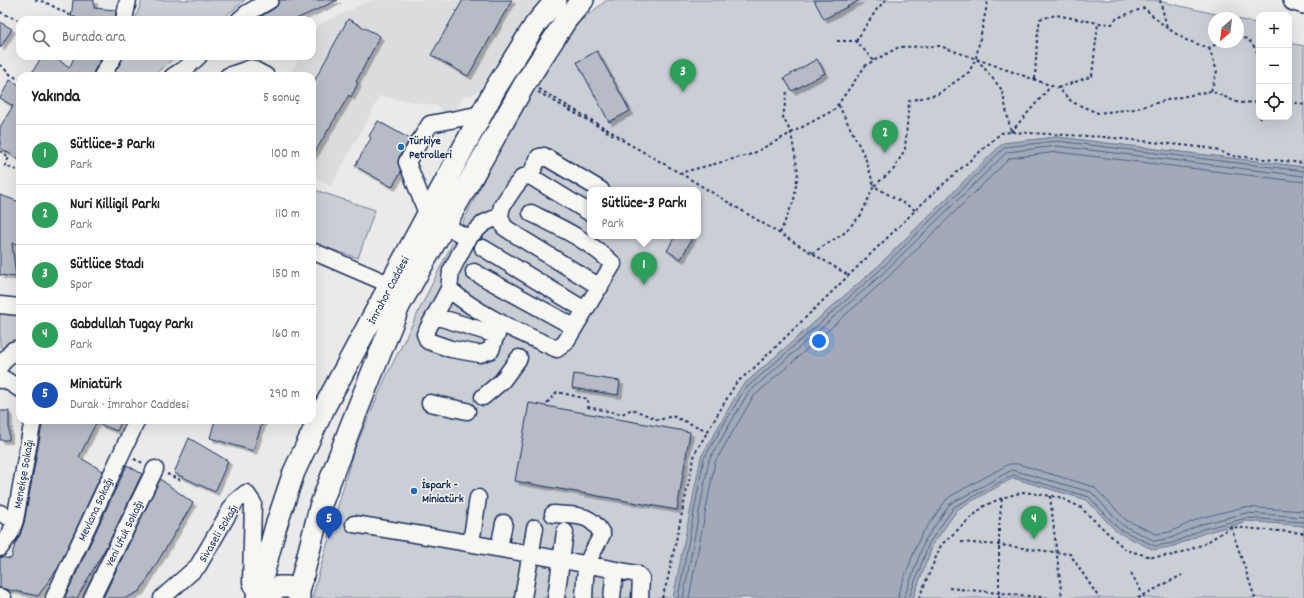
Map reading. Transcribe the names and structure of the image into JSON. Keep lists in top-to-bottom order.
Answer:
{
  "streets": {
    "main road": ["İmrahor Caddesi"],
    "street": [
      "Menekşe Sokağı",
      "Mevlana Sokağı",
      "Yeni Ufuk Sokağı",
      "Sivaseli Sokağı"
    ]
  },
  "crossings": [
    ["İmrahor Caddesi", "Sivaseli Sokağı"]
  ],
  "places": ["Türkiye Petrolleri", "İspark - Miniatürk"],
  "north": "bottom left",
  "page": {
    "map_buttons": ["+", "−"],
    "search": "Burada ara",
    "pins": [
      "3",
      "2",
      "1",
      "4",
      "5"
    ],
    "heading": ["Yakında", "5 sonuç"],
    "list": [
      {
        "mark": "1",
        "name": "Sütlüce-3 Parkı",
        "note": "Park",
        "value": "100 m"
      },
      {
        "mark": "2",
        "name": "Nuri Killigil Parkı",
        "note": "Park",
        "value": "110 m"
      },
      {
        "mark": "3",
        "name": "Sütlüce Stadı",
        "note": "Spor",
        "value": "150 m"
      },
      {
        "mark": "4",
        "name": "Gabdullah Tugay Parkı",
        "note": "Park",
        "value": "160 m"
      },
      {
        "mark": "5",
        "name": "Miniatürk",
        "note": "Durak · İmrahor Caddesi",
        "value": "290 m"
      }
    ],
    "popup": ["Sütlüce-3 Parkı", "Park"]
  }
}
